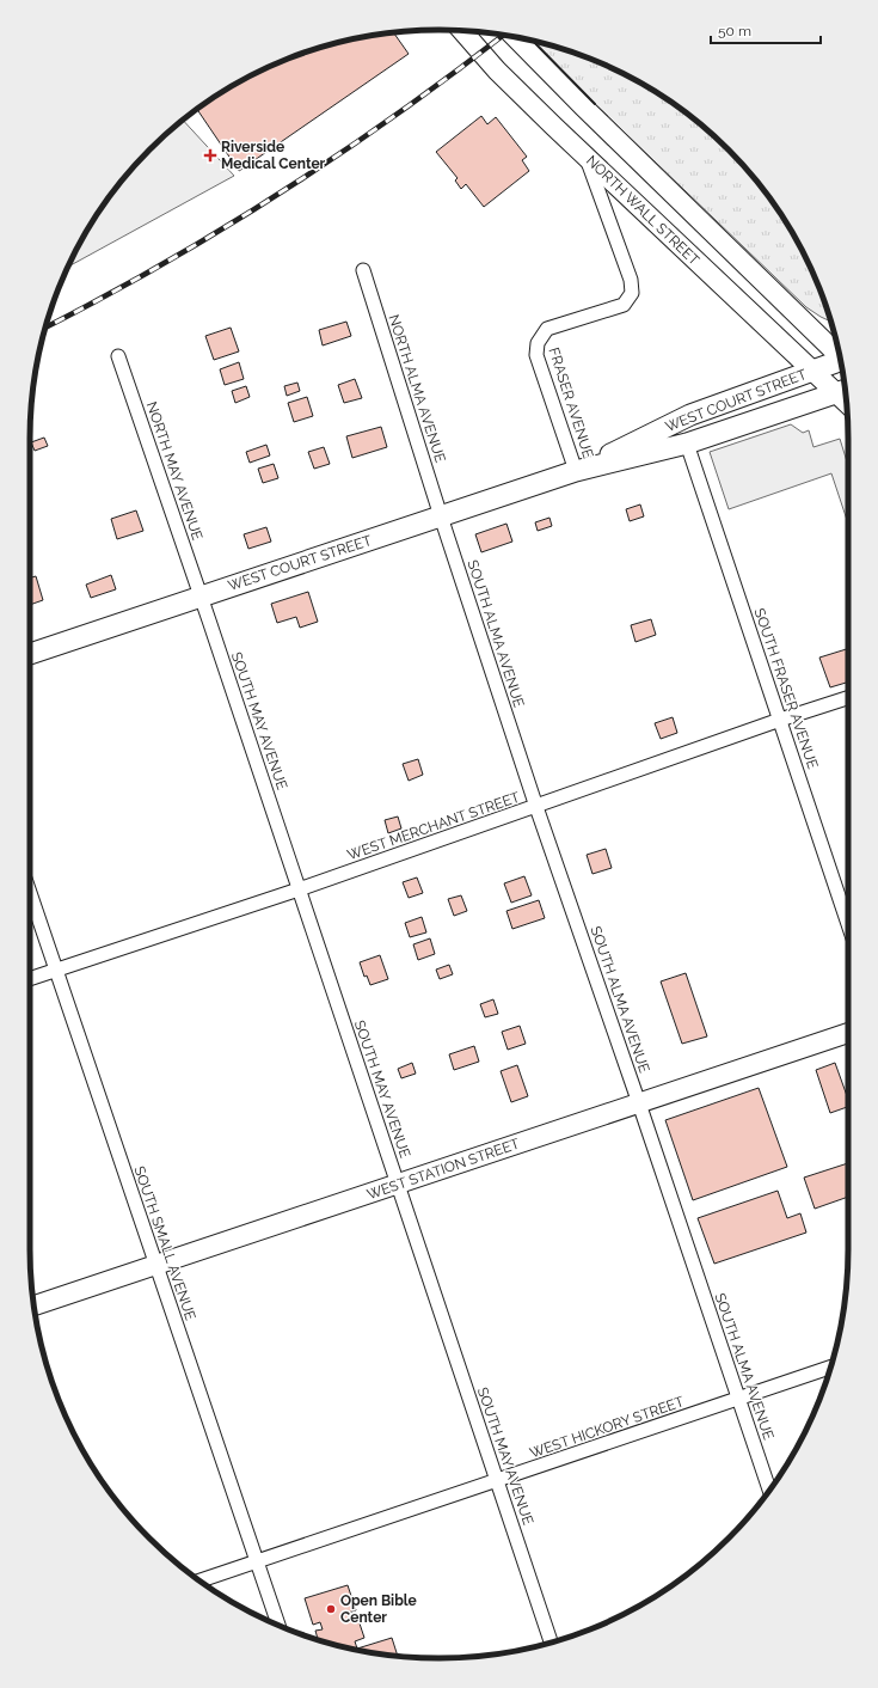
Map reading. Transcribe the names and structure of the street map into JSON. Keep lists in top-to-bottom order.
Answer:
{
  "streets": {
    "main road": ["NORTH WALL STREET", "WEST COURT STREET", "WEST STATION STREET"],
    "street": [
      "NORTH ALMA AVENUE",
      "FRASER AVENUE",
      "NORTH MAY AVENUE",
      "SOUTH ALMA AVENUE",
      "SOUTH FRASER AVENUE",
      "SOUTH MAY AVENUE",
      "WEST MERCHANT STREET",
      "SOUTH SMALL AVENUE",
      "WEST HICKORY STREET"
    ]
  },
  "crossings": [
    ["NORTH WALL STREET", "WEST COURT STREET"],
    ["NORTH WALL STREET", "FRASER AVENUE"],
    ["NORTH ALMA AVENUE", "WEST COURT STREET"],
    ["NORTH ALMA AVENUE", "SOUTH ALMA AVENUE"],
    ["WEST COURT STREET", "FRASER AVENUE"],
    ["WEST COURT STREET", "NORTH MAY AVENUE"],
    ["WEST COURT STREET", "SOUTH ALMA AVENUE"],
    ["WEST COURT STREET", "SOUTH FRASER AVENUE"],
    ["WEST COURT STREET", "SOUTH MAY AVENUE"],
    ["NORTH MAY AVENUE", "SOUTH MAY AVENUE"],
    ["SOUTH ALMA AVENUE", "WEST MERCHANT STREET"],
    ["SOUTH ALMA AVENUE", "WEST STATION STREET"],
    ["SOUTH ALMA AVENUE", "WEST HICKORY STREET"],
    ["SOUTH FRASER AVENUE", "WEST MERCHANT STREET"],
    ["SOUTH MAY AVENUE", "WEST MERCHANT STREET"],
    ["SOUTH MAY AVENUE", "WEST STATION STREET"],
    ["SOUTH MAY AVENUE", "WEST HICKORY STREET"],
    ["WEST MERCHANT STREET", "SOUTH SMALL AVENUE"],
    ["WEST STATION STREET", "SOUTH SMALL AVENUE"],
    ["SOUTH SMALL AVENUE", "WEST HICKORY STREET"]
  ],
  "places": {
    "health": ["Riverside Medical Center"],
    "other": ["Open Bible Center"]
  },
  "scale_bar": "50 m"
}
